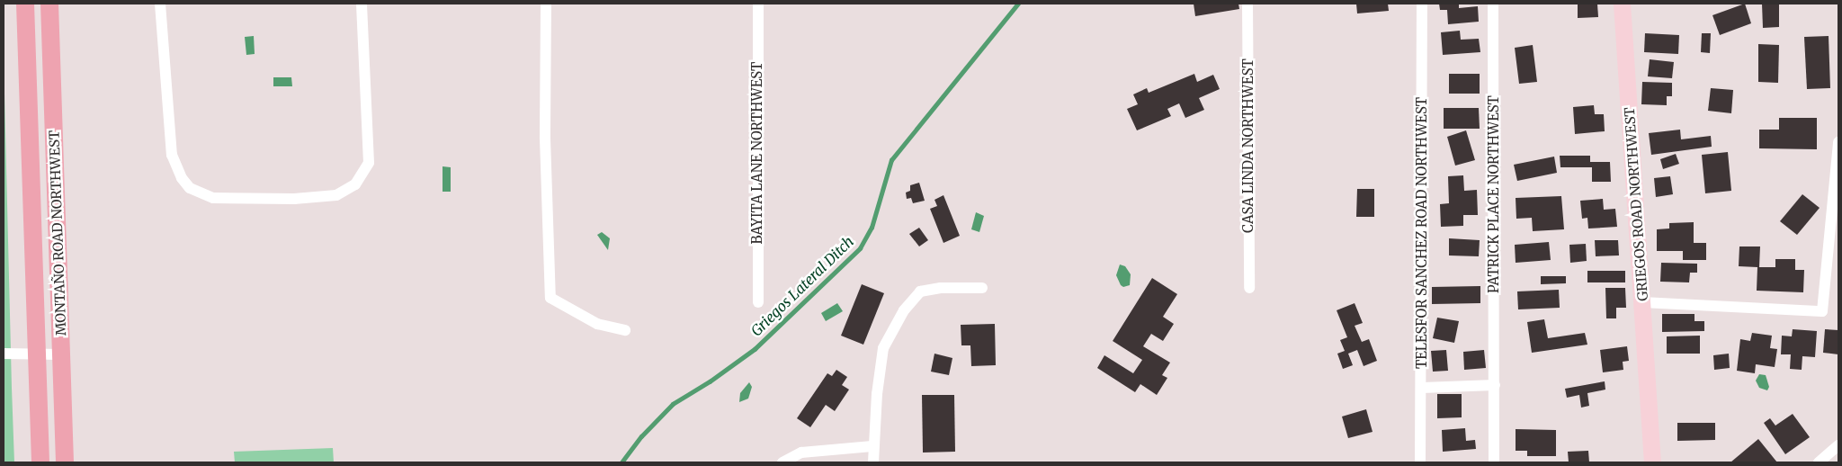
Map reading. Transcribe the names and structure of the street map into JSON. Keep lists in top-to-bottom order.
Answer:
{
  "streets": {
    "main road": ["GRIEGOS ROAD NORTHWEST", "MONTAÑO ROAD NORTHWEST"],
    "street": [
      "CASA LINDA NORTHWEST",
      "BAYITA LANE NORTHWEST",
      "PATRICK PLACE NORTHWEST",
      "TELESFOR SANCHEZ ROAD NORTHWEST"
    ]
  },
  "water": ["Griegos Lateral Ditch"]
}
